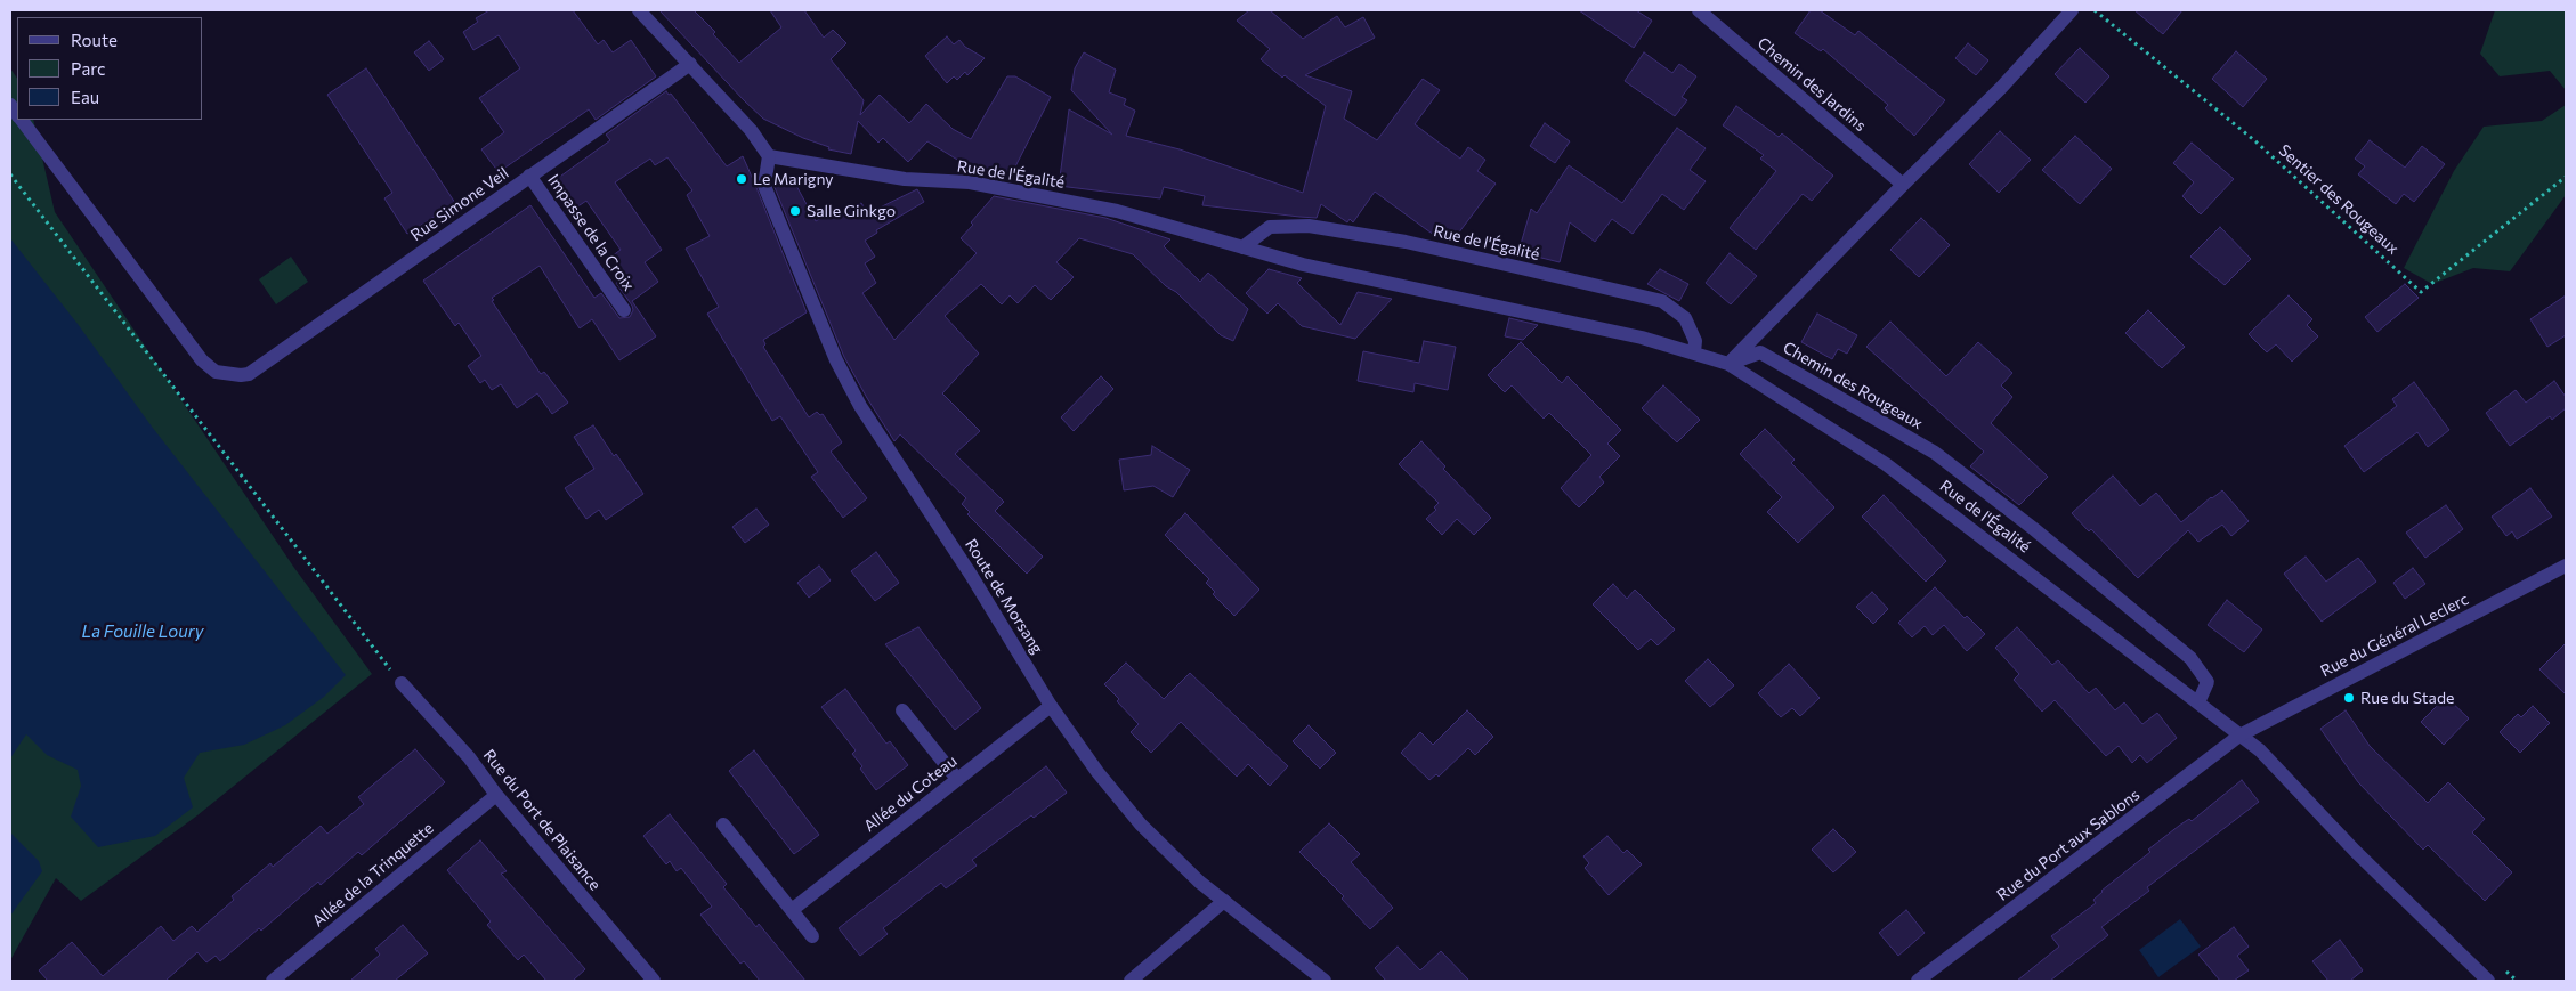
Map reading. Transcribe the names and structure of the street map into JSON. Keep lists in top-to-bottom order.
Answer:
{
  "streets": {
    "street": [
      "Chemin des Jardins",
      "Rue de l'Égalité",
      "Rue Simone Veil",
      "Impasse de la Croix",
      "Chemin des Rougeaux",
      "Route de Morsang",
      "Rue du Général Leclerc",
      "Allée du Coteau",
      "Rue du Port de Plaisance",
      "Rue du Port aux Sablons",
      "Allée de la Trinquette"
    ],
    "path": ["Sentier des Rougeaux"]
  },
  "crossings": [
    ["Rue de l'Égalité", "Chemin des Rougeaux"],
    ["Rue de l'Égalité", "Route de Morsang"],
    ["Rue de l'Égalité", "Rue du Général Leclerc"],
    ["Rue de l'Égalité", "Rue du Port aux Sablons"],
    ["Rue Simone Veil", "Impasse de la Croix"],
    ["Route de Morsang", "Allée du Coteau"],
    ["Rue du Général Leclerc", "Rue du Port aux Sablons"],
    ["Rue du Port de Plaisance", "Allée de la Trinquette"]
  ],
  "water": ["La Fouille Loury"],
  "places": ["Le Marigny", "Salle Ginkgo", "Rue du Stade"],
  "legend": ["Route", "Parc", "Eau"]
}
